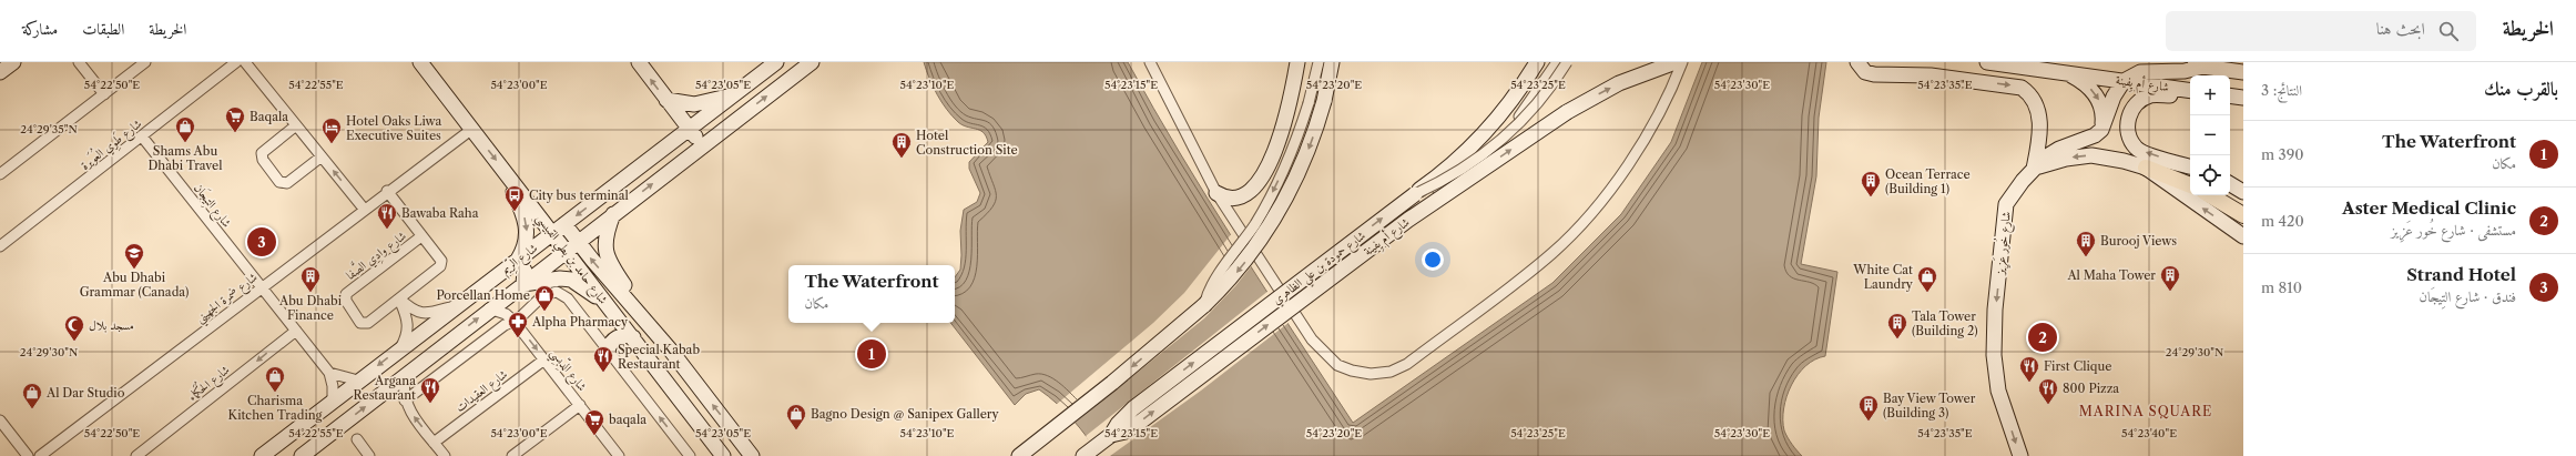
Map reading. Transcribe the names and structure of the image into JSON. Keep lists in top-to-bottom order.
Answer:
{
  "streets": {
    "main road": [
      "شارع أم يِفينة",
      "شارع خُور عَزِيز",
      "شارع الرِّيم",
      "شارع حامد بن بطي القبيسي",
      "شارع حمودة بن علي الظاهري"
    ],
    "street": [
      "شارع طَوِي العُوَيرة",
      "شارع التِيجَان",
      "شارع وادِي الصَّفا",
      "شارع ضمرة الجهيني",
      "شارع الدِّبسِي",
      "شارع الحُكَماء",
      "شارع العقيدات"
    ]
  },
  "crossings": [
    ["شارع أم يِفينة", "شارع حمودة بن علي الظاهري"],
    ["شارع طَوِي العُوَيرة", "شارع التِيجَان"],
    ["شارع التِيجَان", "شارع الرِّيم"],
    ["شارع التِيجَان", "شارع ضمرة الجهيني"],
    ["شارع التِيجَان", "شارع الحُكَماء"],
    ["شارع وادِي الصَّفا", "شارع ضمرة الجهيني"],
    ["شارع الرِّيم", "شارع حامد بن بطي القبيسي"],
    ["شارع الرِّيم", "شارع الدِّبسِي"],
    ["شارع حامد بن بطي القبيسي", "شارع ضمرة الجهيني"],
    ["شارع الدِّبسِي", "شارع العقيدات"]
  ],
  "one_way": ["شارع أم يِفينة", "شارع خُور عَزِيز", "شارع الحُكَماء"],
  "districts": ["MARINA SQUARE"],
  "places": {
    "supermarket": ["Baqala", "baqala"],
    "shop": [
      "Shams Abu Dhabi Travel",
      "White Cat Laundry",
      "Porcellan Home",
      "Charisma Kitchen Trading",
      "Al Dar Studio",
      "Bagno Design @ Sanipex Gallery"
    ],
    "hotel": ["Hotel Oaks Liwa Executive Suites"],
    "building": [
      "Hotel Construction Site",
      "Ocean Terrace (Building 1)",
      "Burooj Views",
      "Al Maha Tower",
      "Abu Dhabi Finance",
      "Tala Tower (Building 2)",
      "Bay View Tower (Building 3)"
    ],
    "bus stop": ["City bus terminal"],
    "restaurant": [
      "Bawaba Raha",
      "Special Kabab Restaurant",
      "First Clique",
      "Argana Restaurant",
      "800 Pizza"
    ],
    "school or university": ["Abu Dhabi Grammar (Canada)"],
    "pharmacy": ["Alpha Pharmacy"],
    "mosque": ["مسجد بلال"]
  },
  "page": {
    "header": "الخريطة",
    "search": "ابحث هنا",
    "nav": ["الخريطة", "الطبقات", "مشاركة"],
    "heading": ["بالقرب منك", "النتائج: 3"],
    "map_buttons": ["+", "−"],
    "list": [
      {
        "mark": "1",
        "name": "The Waterfront",
        "note": "مكان",
        "value": "390 m"
      },
      {
        "mark": "2",
        "name": "Aster Medical Clinic",
        "note": "مستشفى · شارع خُور عَزِيز",
        "value": "420 m"
      },
      {
        "mark": "3",
        "name": "Strand Hotel",
        "note": "فندق · شارع التِيجَان",
        "value": "810 m"
      }
    ],
    "pins": ["3", "2", "1"],
    "popup": ["The Waterfront", "مكان"]
  },
  "coordinates": [
    "54°22'50\"E",
    "54°22'55\"E",
    "54°23'00\"E",
    "54°23'05\"E",
    "54°23'10\"E",
    "54°23'15\"E",
    "54°23'20\"E",
    "54°23'25\"E",
    "54°23'30\"E",
    "54°23'35\"E",
    "24°29'35\"N",
    "24°29'30\"N",
    "54°23'40\"E"
  ]
}
